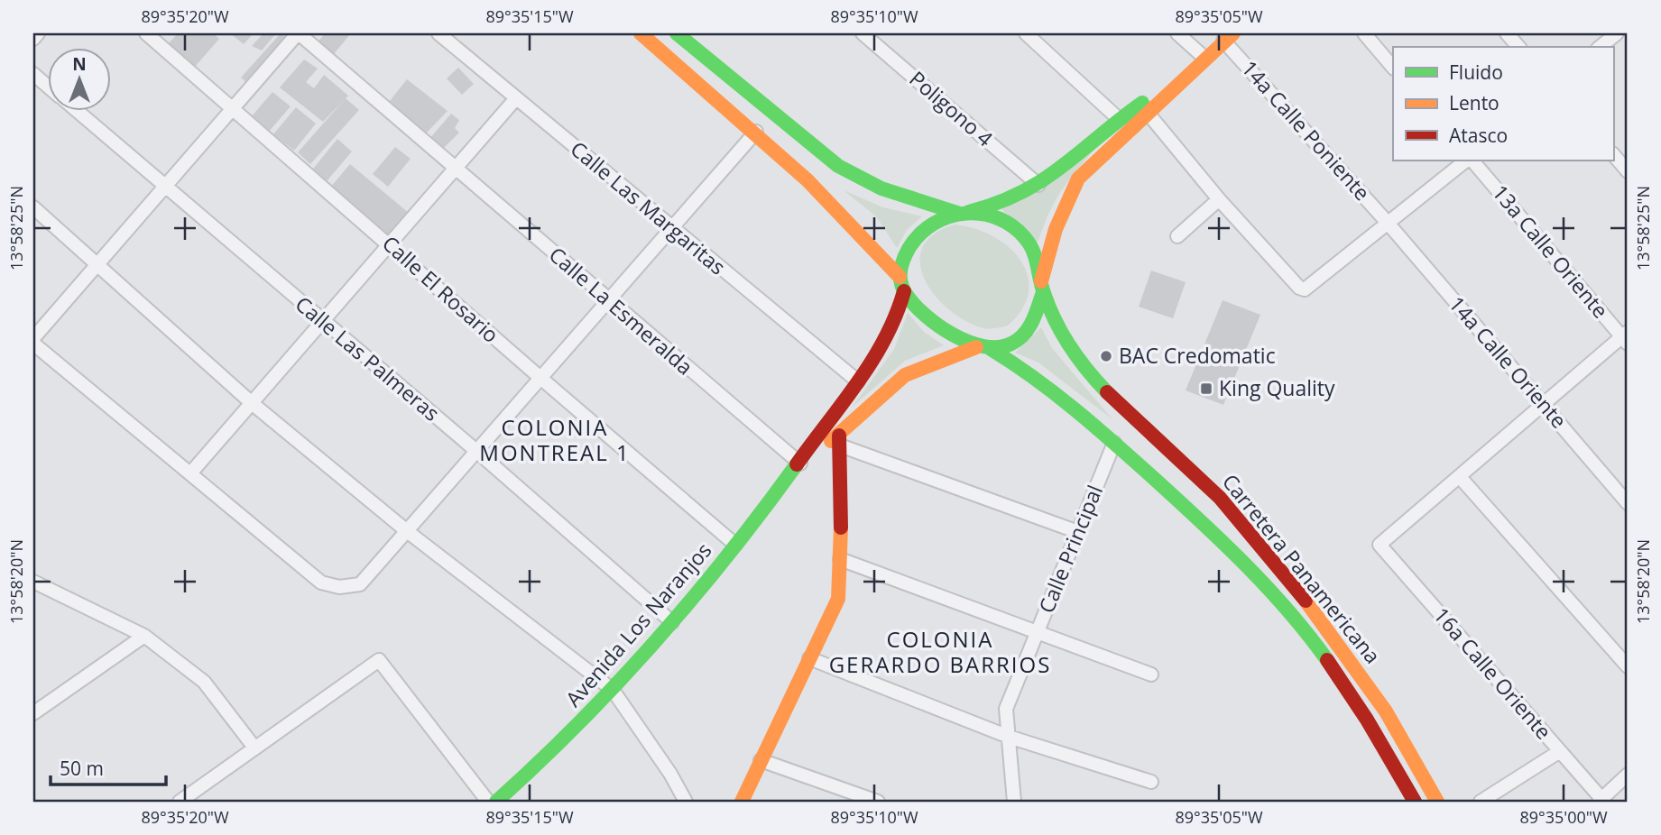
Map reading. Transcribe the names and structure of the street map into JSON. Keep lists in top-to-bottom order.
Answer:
{
  "streets": {
    "main road": ["Carretera Panamericana", "Avenida Los Naranjos"],
    "street": [
      "Poligono 4",
      "14a Calle Poniente",
      "Calle Las Margaritas",
      "13a Calle Oriente",
      "Calle El Rosario",
      "Calle La Esmeralda",
      "Calle Las Palmeras",
      "14a Calle Oriente",
      "Calle Principal",
      "16a Calle Oriente"
    ]
  },
  "crossings": [
    ["14a Calle Poniente", "14a Calle Oriente"],
    ["Calle Las Margaritas", "Avenida Los Naranjos"],
    ["Calle El Rosario", "Avenida Los Naranjos"],
    ["Calle La Esmeralda", "Avenida Los Naranjos"],
    ["Calle Las Palmeras", "Avenida Los Naranjos"],
    ["Calle Principal", "Carretera Panamericana"],
    ["Carretera Panamericana", "Avenida Los Naranjos"]
  ],
  "districts": ["COLONIA MONTREAL 1", "COLONIA GERARDO BARRIOS"],
  "places": {
    "other": ["BAC Credomatic"],
    "transit": ["King Quality"]
  },
  "legend": ["Fluido", "Lento", "Atasco"],
  "scale_bar": "50 m",
  "north": "top",
  "coordinates": [
    "89°35'20\"W",
    "89°35'15\"W",
    "89°35'10\"W",
    "89°35'05\"W",
    "13°58'25\"N",
    "13°58'20\"N",
    "89°35'00\"W"
  ]
}
